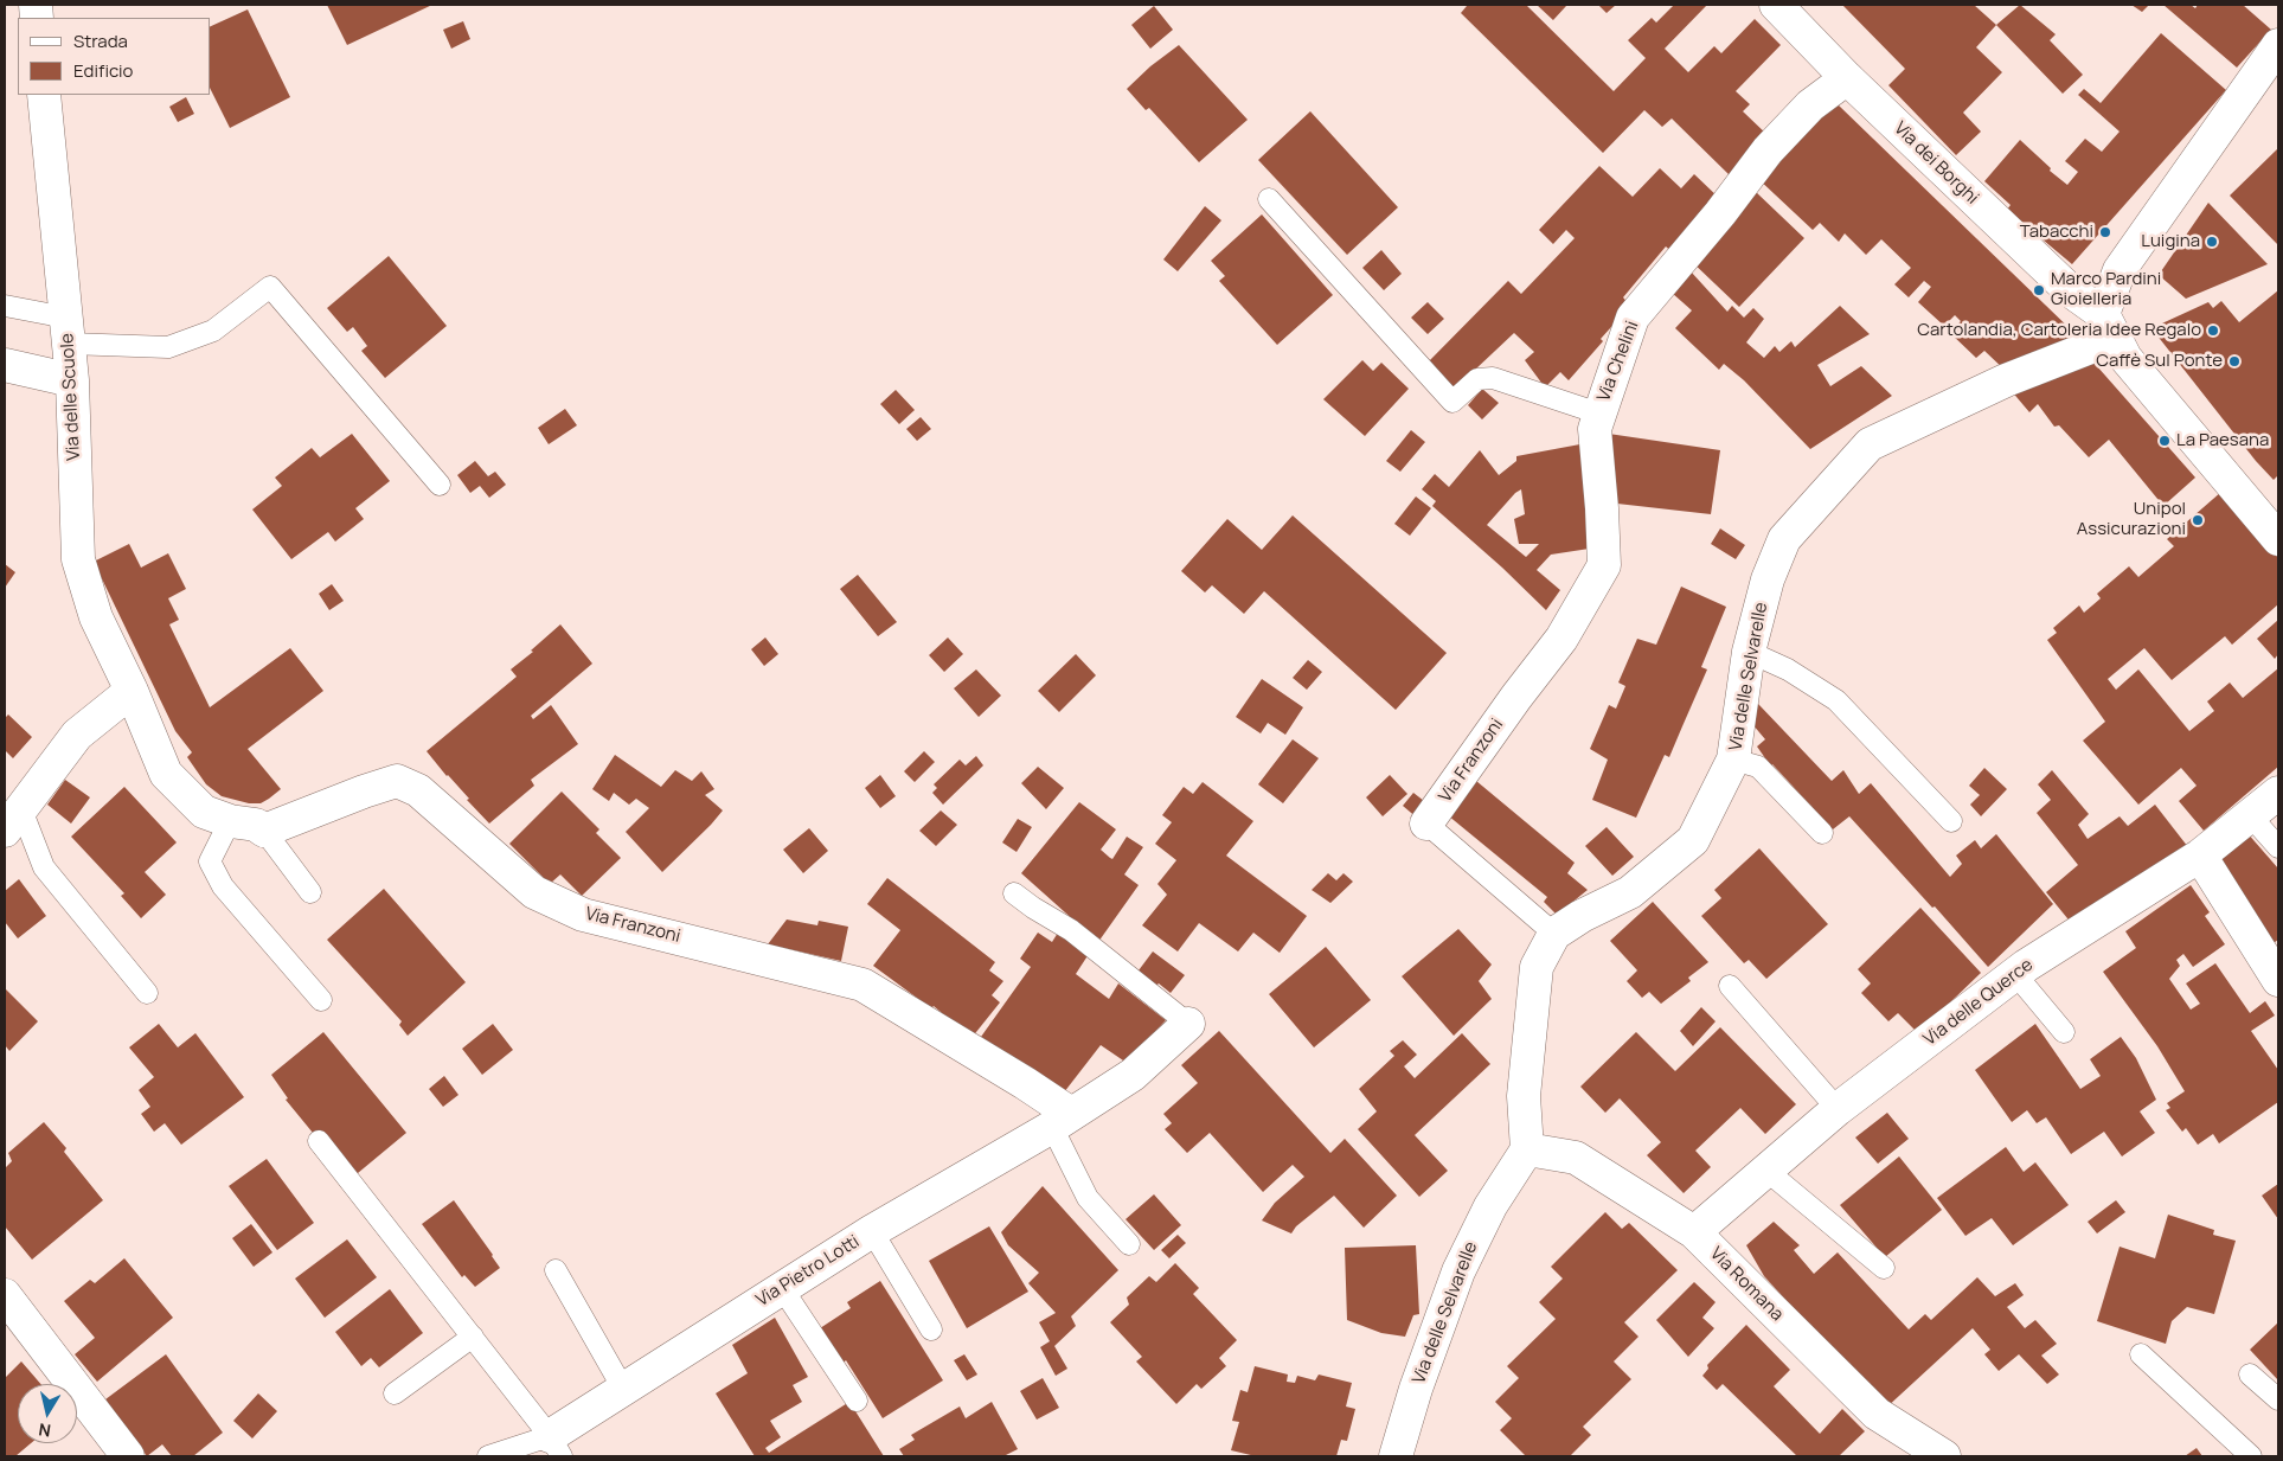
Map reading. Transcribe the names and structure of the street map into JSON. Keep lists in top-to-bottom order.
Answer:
{
  "streets": {
    "street": [
      "Via dei Borghi",
      "Via Chelini",
      "Via delle Scuole",
      "Via delle Selvarelle",
      "Via Franzoni",
      "Via delle Querce",
      "Via Pietro Lotti",
      "Via Romana"
    ]
  },
  "crossings": [
    ["Via dei Borghi", "Via Chelini"],
    ["Via Chelini", "Via Franzoni"],
    ["Via delle Selvarelle", "Via Romana"],
    ["Via Franzoni", "Via Pietro Lotti"],
    ["Via delle Querce", "Via Romana"]
  ],
  "places": [
    "Tabacchi",
    "Luigina",
    "Marco Pardini Gioielleria",
    "Cartolandia, Cartoleria Idee Regalo",
    "Caffè Sul Ponte",
    "La Paesana",
    "Unipol Assicurazioni"
  ],
  "legend": ["Strada", "Edificio"],
  "north": "bottom"
}
